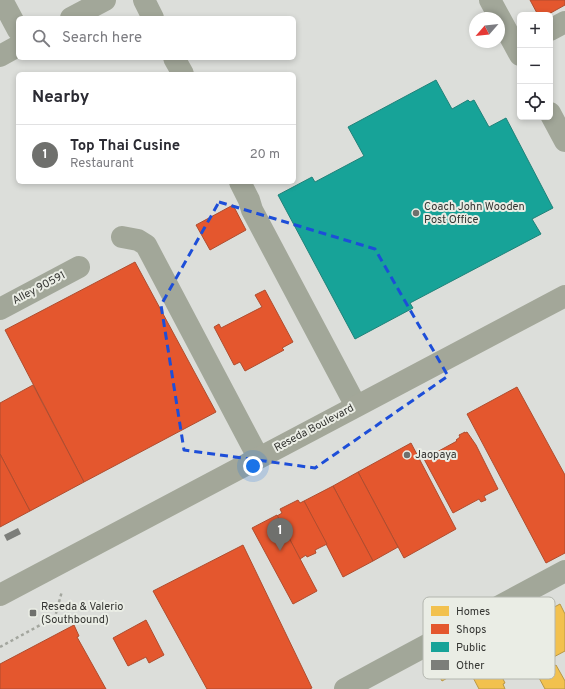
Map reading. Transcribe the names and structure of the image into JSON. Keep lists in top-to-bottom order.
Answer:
{
  "streets": {
    "main road": ["Reseda Boulevard"],
    "street": ["Alley 90591"]
  },
  "places": {
    "other": ["Coach John Wooden Post Office", "Jaopaya"],
    "transit": ["Reseda & Valerio (Southbound)"]
  },
  "legend": [
    "Homes",
    "Shops",
    "Public",
    "Other"
  ],
  "north": "bottom left",
  "page": {
    "map_buttons": ["+", "−"],
    "search": "Search here",
    "heading": "Nearby",
    "list": [
      {
        "mark": "1",
        "name": "Top Thai Cusine",
        "note": "Restaurant",
        "value": "20 m"
      }
    ],
    "pins": "1"
  }
}
